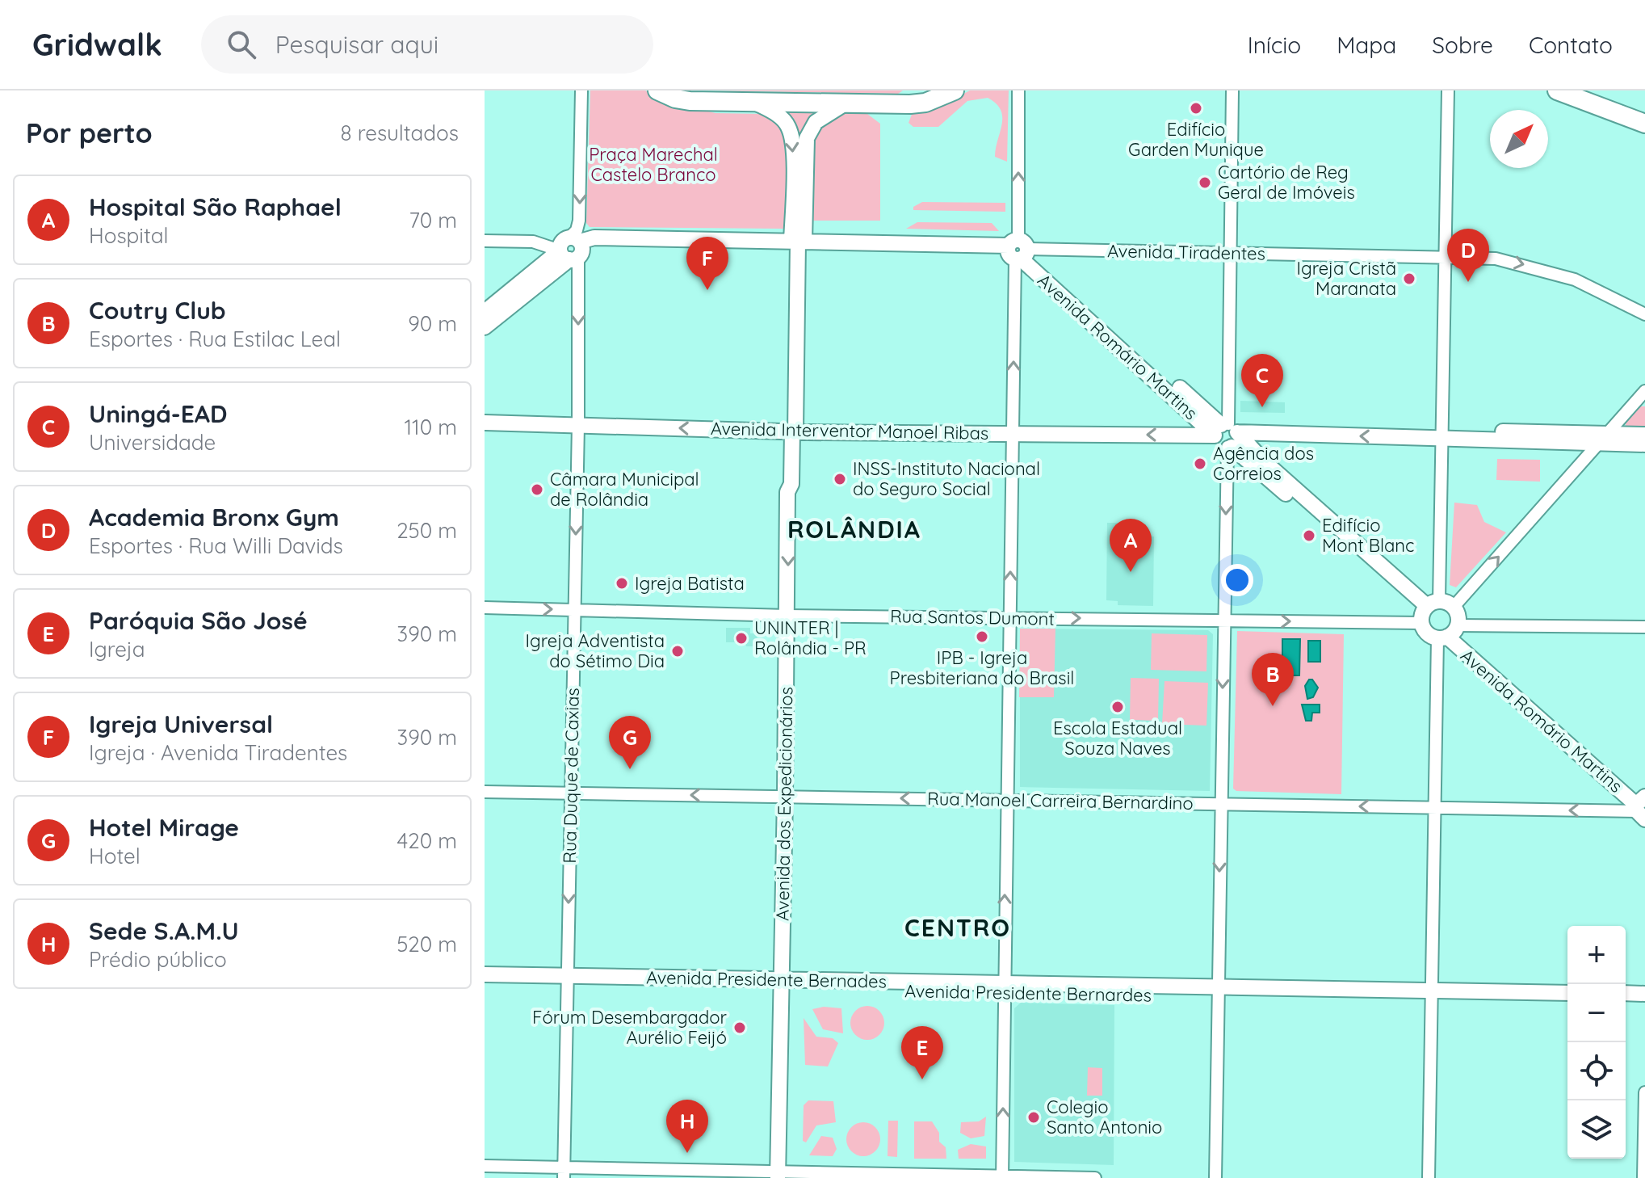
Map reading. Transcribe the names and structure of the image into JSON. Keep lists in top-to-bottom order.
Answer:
{
  "streets": {
    "street": [
      "Avenida Tiradentes",
      "Avenida Romário Martins",
      "Avenida Interventor Manoel Ribas",
      "Rua Santos Dumont",
      "Rua Duque de Caxias",
      "Rua Manoel Carreira Bernardino",
      "Avenida dos Expedicionários",
      "Avenida Presidente Bernades",
      "Avenida Presidente Bernardes"
    ]
  },
  "crossings": [
    ["Avenida Tiradentes", "Avenida Romário Martins"],
    ["Avenida Tiradentes", "Avenida dos Expedicionários"],
    ["Avenida Romário Martins", "Avenida Interventor Manoel Ribas"],
    ["Avenida Romário Martins", "Rua Santos Dumont"],
    ["Avenida Romário Martins", "Rua Manoel Carreira Bernardino"],
    ["Avenida Interventor Manoel Ribas", "Rua Duque de Caxias"],
    ["Avenida Interventor Manoel Ribas", "Avenida dos Expedicionários"],
    ["Rua Santos Dumont", "Rua Duque de Caxias"],
    ["Rua Santos Dumont", "Avenida dos Expedicionários"],
    ["Rua Duque de Caxias", "Rua Manoel Carreira Bernardino"],
    ["Rua Duque de Caxias", "Avenida Presidente Bernades"],
    ["Rua Manoel Carreira Bernardino", "Avenida dos Expedicionários"],
    ["Avenida dos Expedicionários", "Avenida Presidente Bernades"],
    ["Avenida dos Expedicionários", "Avenida Presidente Bernardes"],
    ["Avenida Presidente Bernades", "Avenida Presidente Bernardes"]
  ],
  "one_way": [
    "Avenida Interventor Manoel Ribas",
    "Rua Santos Dumont",
    "Rua Duque de Caxias",
    "Rua Manoel Carreira Bernardino"
  ],
  "districts": ["ROLÂNDIA", "CENTRO"],
  "parks": ["Praça Marechal Castelo Branco"],
  "places": [
    "Edifício Garden Munique",
    "Cartório de Reg Geral de Imóveis",
    "Igreja Cristã Maranata",
    "Agência dos Correios",
    "INSS-Instituto Nacional do Seguro Social",
    "Câmara Municipal de Rolândia",
    "Edifício Mont Blanc",
    "Igreja Batista",
    "IPB - Igreja Presbiteriana do Brasil",
    "UNINTER | Rolândia - PR",
    "Igreja Adventista do Sétimo Dia",
    "Escola Estadual Souza Naves",
    "Fórum Desembargador Aurélio Feijó",
    "Colegio Santo Antonio"
  ],
  "north": "top right",
  "page": {
    "header": "Gridwalk",
    "search": "Pesquisar aqui",
    "nav": [
      "Início",
      "Mapa",
      "Sobre",
      "Contato"
    ],
    "heading": ["Por perto", "8 resultados"],
    "list": [
      {
        "mark": "A",
        "name": "Hospital São Raphael",
        "note": "Hospital",
        "value": "70 m"
      },
      {
        "mark": "B",
        "name": "Coutry Club",
        "note": "Esportes · Rua Estilac Leal",
        "value": "90 m"
      },
      {
        "mark": "C",
        "name": "Uningá-EAD",
        "note": "Universidade",
        "value": "110 m"
      },
      {
        "mark": "D",
        "name": "Academia Bronx Gym",
        "note": "Esportes · Rua Willi Davids",
        "value": "250 m"
      },
      {
        "mark": "E",
        "name": "Paróquia São José",
        "note": "Igreja",
        "value": "390 m"
      },
      {
        "mark": "F",
        "name": "Igreja Universal",
        "note": "Igreja · Avenida Tiradentes",
        "value": "390 m"
      },
      {
        "mark": "G",
        "name": "Hotel Mirage",
        "note": "Hotel",
        "value": "420 m"
      },
      {
        "mark": "H",
        "name": "Sede S.A.M.U",
        "note": "Prédio público",
        "value": "520 m"
      }
    ],
    "pins": [
      "D",
      "F",
      "C",
      "A",
      "B",
      "G",
      "E",
      "H"
    ],
    "map_buttons": ["+", "−"]
  }
}
